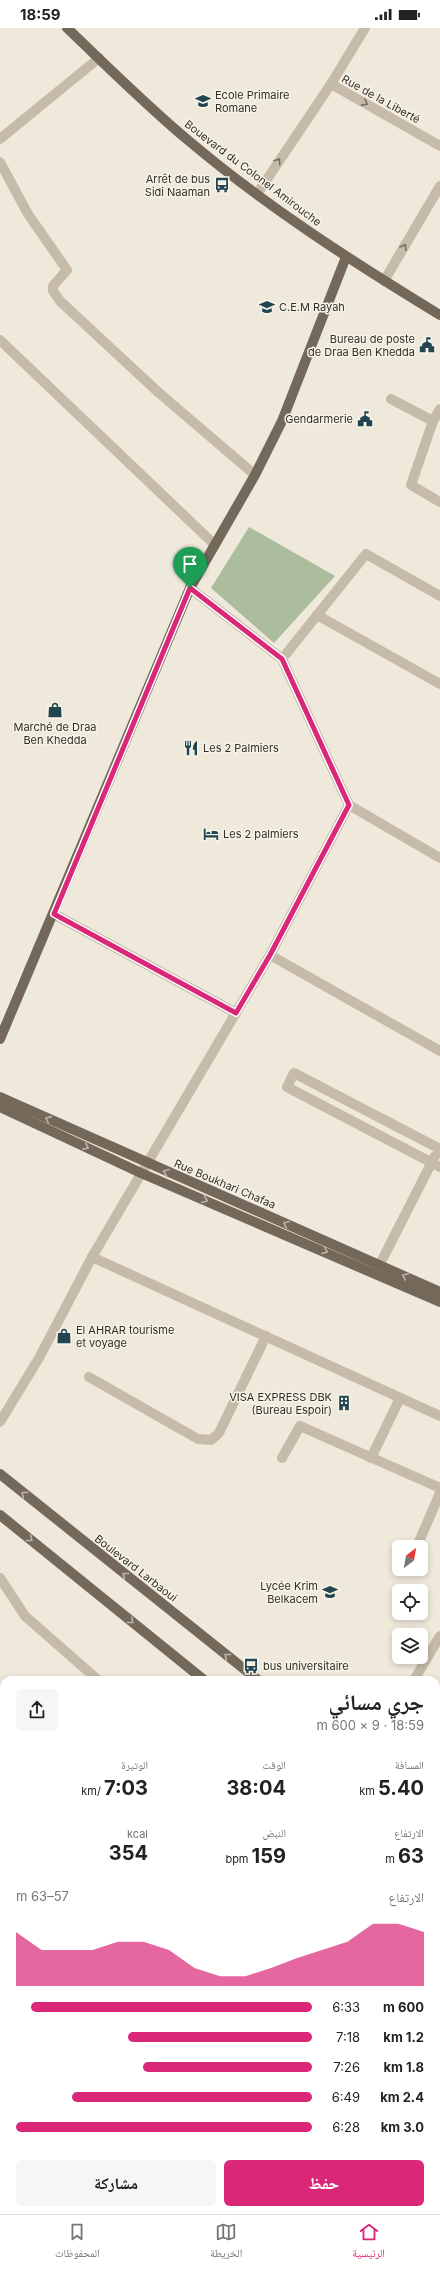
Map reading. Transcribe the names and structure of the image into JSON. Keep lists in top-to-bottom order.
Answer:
{
  "streets": {
    "main road": ["Bouevard du Colonel Amirouche", "Rue Boukhari Chafaa", "Boulevard Larbaoui"],
    "street": ["Rue de la Liberté"]
  },
  "one_way": ["Rue de la Liberté"],
  "places": {
    "school or university": ["Ecole Primaire Romane", "C.E.M Rayah", "Lycée Krim Belkacem"],
    "bus stop": ["Arrêt de bus Sidi Naaman", "bus universitaire"],
    "public building": ["Bureau de poste de Draa Ben Khedda", "Gendarmerie"],
    "shop": ["Marché de Draa Ben Khedda", "El AHRAR tourisme et voyage"],
    "restaurant": ["Les 2 Palmiers"],
    "hotel": ["Les 2 palmiers"],
    "building": ["VISA EXPRESS DBK (Bureau Espoir)"]
  },
  "north": "top right",
  "page": {
    "status": "18:59",
    "heading": ["جري مسائي", "18:59 · 9 × 600 m"],
    "stats": [
      ["المسافة", "5.40 km"],
      ["الوقت", "38:04"],
      ["الوتيرة", "7:03 /km"],
      ["الارتفاع", "63 m"],
      ["النبض", "159 bpm"],
      ["kcal", "354"]
    ],
    "chart": ["الارتفاع", "57–63 m"],
    "list": [
      {
        "name": "600 m",
        "note": "6:33"
      },
      {
        "name": "1.2 km",
        "note": "7:18"
      },
      {
        "name": "1.8 km",
        "note": "7:26"
      },
      {
        "name": "2.4 km",
        "note": "6:49"
      },
      {
        "name": "3.0 km",
        "note": "6:28"
      }
    ],
    "buttons": ["حفظ", "مشاركة"],
    "tabs": ["الرئيسية", "الخريطة", "المحفوظات"]
  }
}
